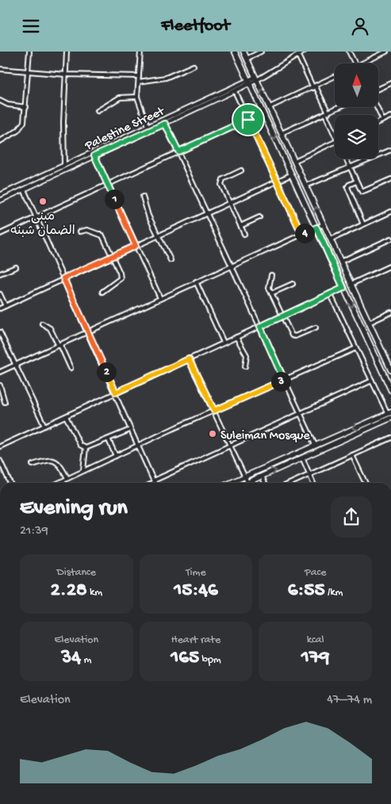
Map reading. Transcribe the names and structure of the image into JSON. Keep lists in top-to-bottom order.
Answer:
{
  "streets": {
    "street": ["Palestine Street"]
  },
  "places": ["مبنى الضمان شبنه", "Suleiman Mosque"],
  "north": "top",
  "page": {
    "header": "Fleetfoot",
    "pins": [
      "1",
      "4",
      "2",
      "3"
    ],
    "heading": ["Evening run", "21:39"],
    "stats": [
      ["Distance", "2.28 km"],
      ["Time", "15:46"],
      ["Pace", "6:55 /km"],
      ["Elevation", "34 m"],
      ["Heart rate", "165 bpm"],
      ["kcal", "179"]
    ],
    "chart": ["Elevation", "47–74 m"]
  }
}
